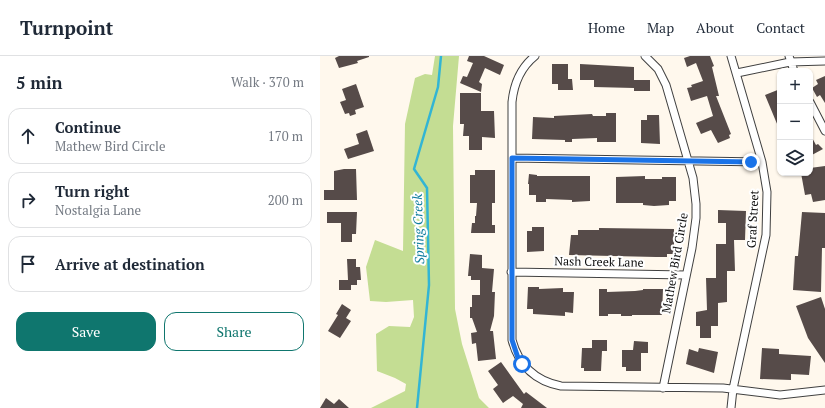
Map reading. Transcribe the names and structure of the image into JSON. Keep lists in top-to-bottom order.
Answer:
{
  "streets": {
    "street": ["Graf Street", "Nash Creek Lane", "Mathew Bird Circle"]
  },
  "crossings": [
    ["Nash Creek Lane", "Mathew Bird Circle"]
  ],
  "water": ["Spring Creek"],
  "page": {
    "header": "Turnpoint",
    "nav": [
      "Home",
      "Map",
      "About",
      "Contact"
    ],
    "heading": ["5 min", "Walk · 370 m"],
    "map_buttons": ["+", "−"],
    "list": [
      ["Continue", "Mathew Bird Circle", "170 m"],
      ["Turn right", "Nostalgia Lane", "200 m"],
      "Arrive at destination"
    ],
    "buttons": ["Save", "Share"]
  }
}
